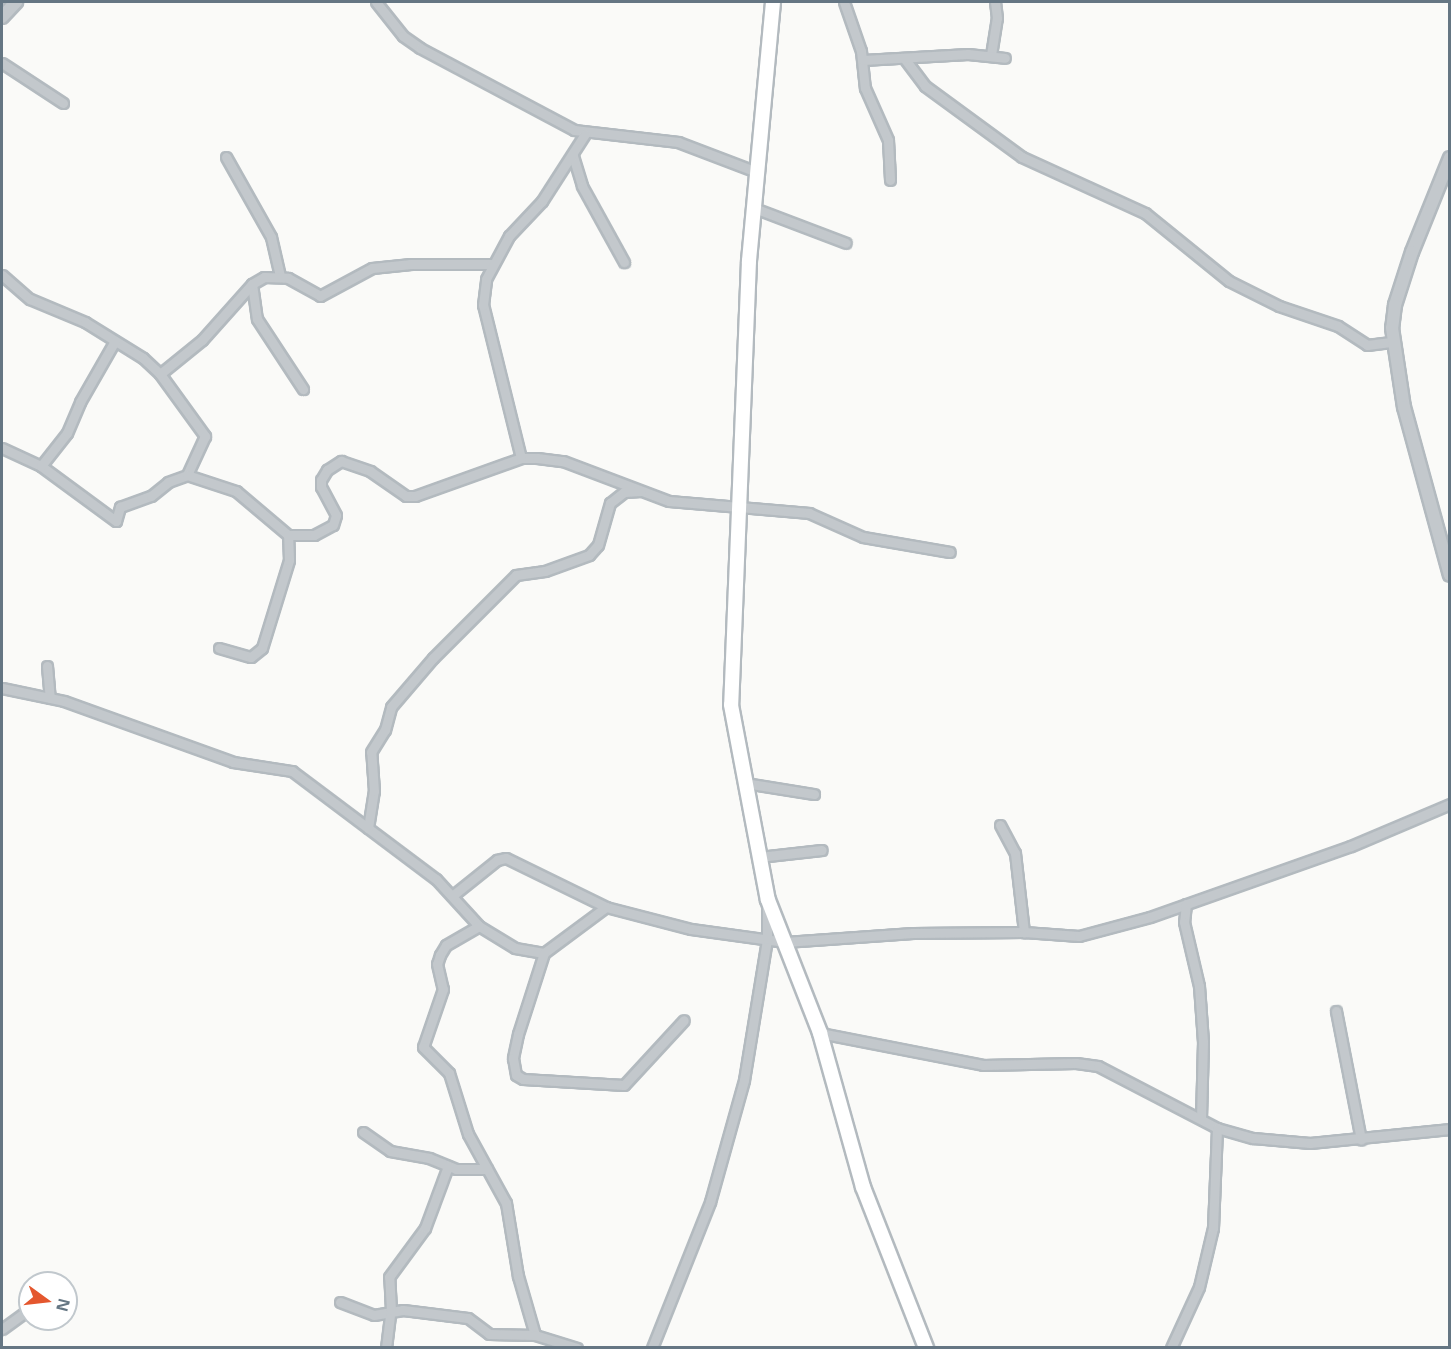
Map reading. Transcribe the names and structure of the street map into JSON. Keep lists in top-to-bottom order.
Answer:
{
  "north": "right"
}
